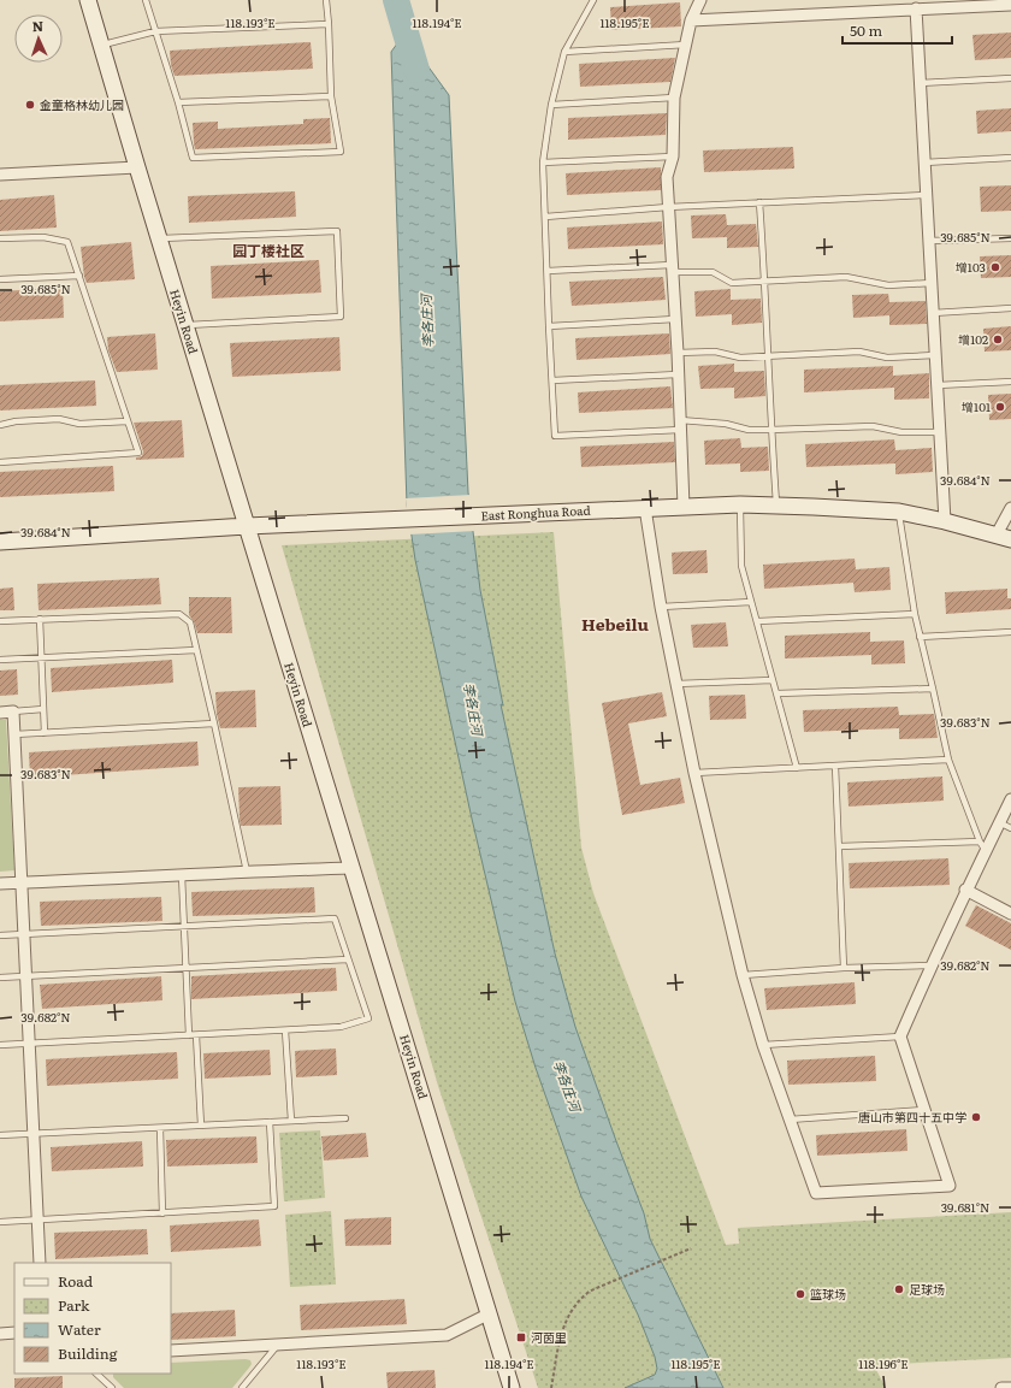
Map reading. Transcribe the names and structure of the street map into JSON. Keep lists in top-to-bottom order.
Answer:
{
  "streets": {
    "street": ["Heyin Road", "East Ronghua Road"]
  },
  "crossings": [
    ["Heyin Road", "East Ronghua Road"]
  ],
  "districts": ["园丁楼社区", "Hebeilu"],
  "water": ["李各庄河"],
  "places": {
    "other": [
      "金童格林幼儿园",
      "增103",
      "增102",
      "增101",
      "唐山市第四十五中学",
      "足球场",
      "篮球场"
    ],
    "transit": ["河茵里"]
  },
  "legend": [
    "Road",
    "Park",
    "Water",
    "Building"
  ],
  "scale_bar": "50 m",
  "north": "top",
  "coordinates": [
    "118.193°E",
    "118.194°E",
    "118.195°E",
    "39.685°N",
    "39.684°N",
    "39.683°N",
    "39.682°N",
    "39.681°N",
    "118.196°E"
  ]
}
